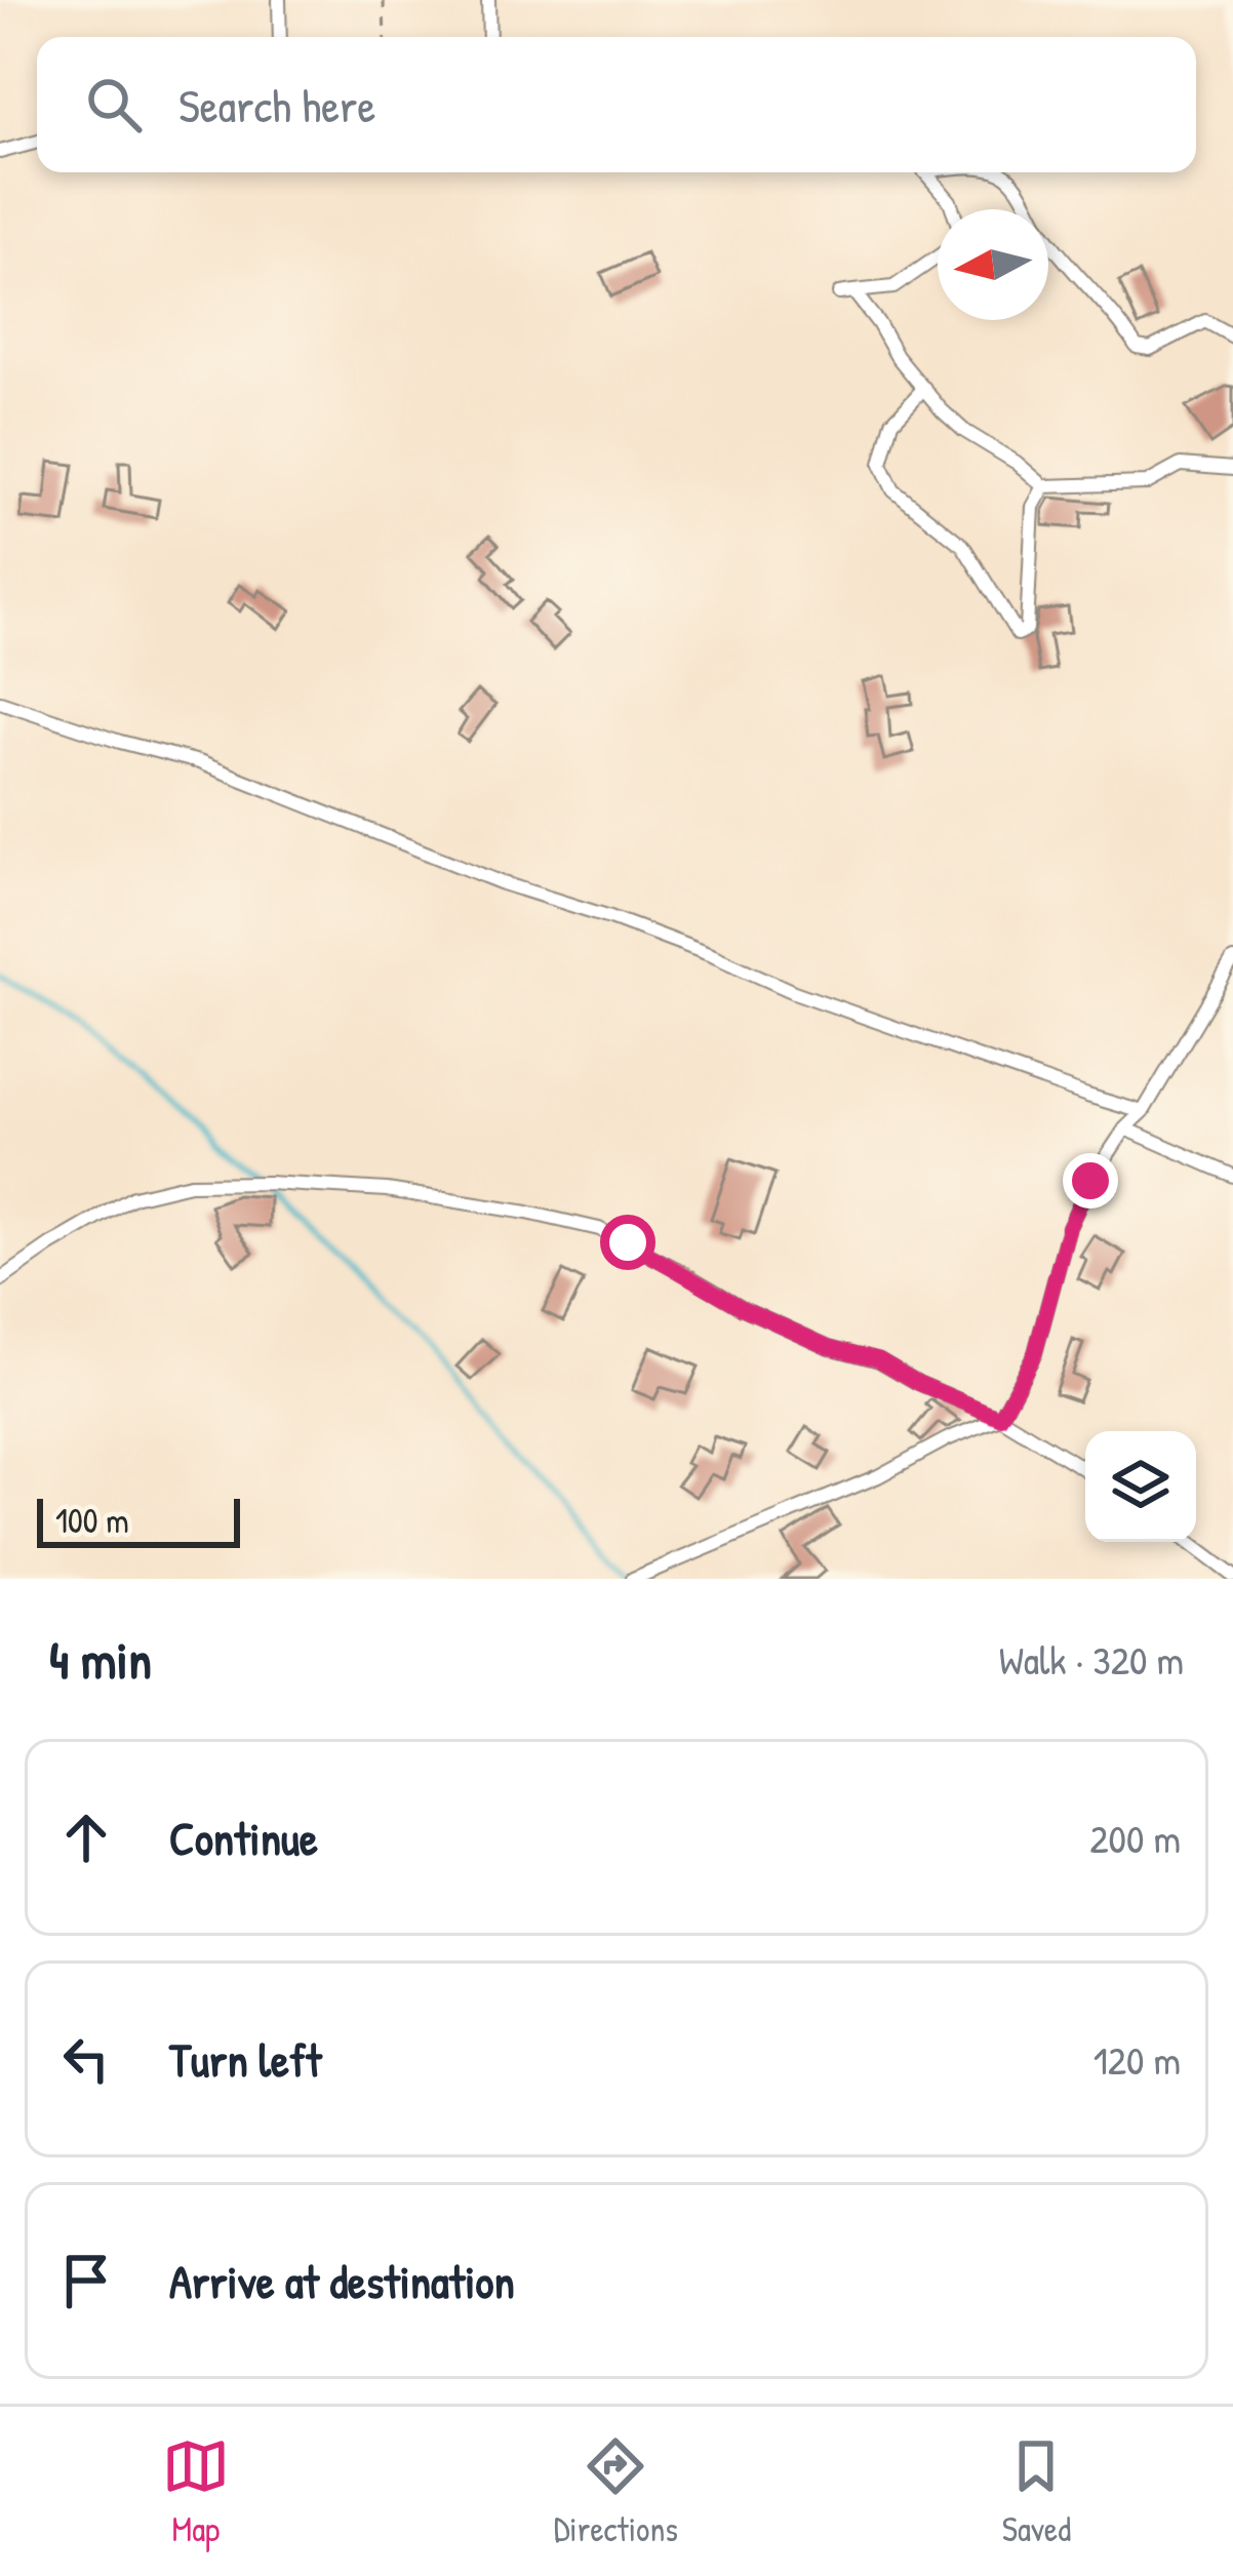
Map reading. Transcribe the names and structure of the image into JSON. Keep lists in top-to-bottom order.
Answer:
{
  "scale_bar": "100 m",
  "north": "left",
  "page": {
    "search": "Search here",
    "scale": "100 m",
    "heading": ["4 min", "Walk · 320 m"],
    "list": [
      ["Continue", "200 m"],
      ["Turn left", "120 m"],
      "Arrive at destination"
    ],
    "nav": ["Map", "Directions", "Saved"]
  }
}
